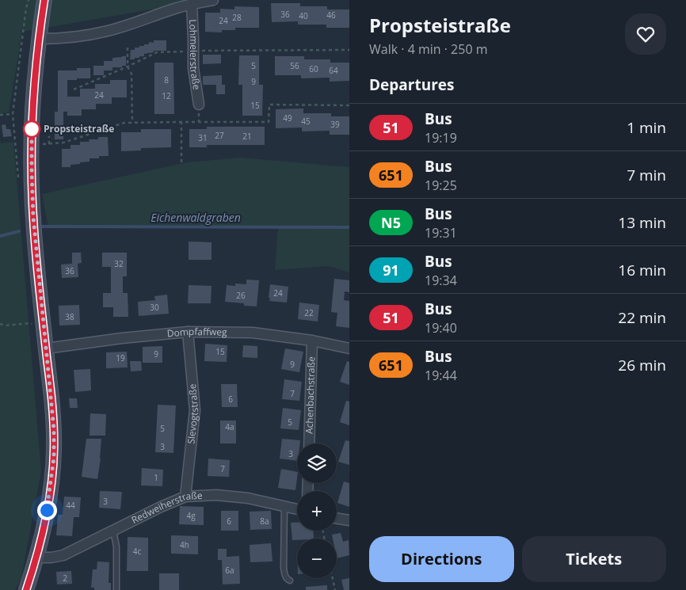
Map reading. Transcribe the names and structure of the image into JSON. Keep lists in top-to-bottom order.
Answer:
{
  "streets": {
    "street": [
      "Lohmeierstraße",
      "Dompfaffweg",
      "Achenbachstraße",
      "Slevogtstraße",
      "Redweiherstraße"
    ]
  },
  "crossings": [
    ["Dompfaffweg", "Achenbachstraße"],
    ["Dompfaffweg", "Slevogtstraße"],
    ["Slevogtstraße", "Redweiherstraße"]
  ],
  "water": ["Eichenwaldgraben"],
  "places": ["Propsteistraße"],
  "lines": ["bus line 51"],
  "house_numbers": [
    "36",
    "46",
    "40",
    "28",
    "24",
    "5",
    "56",
    "60",
    "64",
    "8",
    "9",
    "24",
    "12",
    "15",
    "49",
    "45",
    "39",
    "27",
    "21",
    "31",
    "32",
    "36",
    "24",
    "26",
    "30",
    "22",
    "38",
    "15",
    "9",
    "19",
    "9",
    "7",
    "6",
    "5",
    "4a",
    "5",
    "3",
    "3",
    "7",
    "1",
    "3",
    "44",
    "4g",
    "6",
    "8a",
    "4h",
    "4c",
    "6a",
    "2"
  ],
  "page": {
    "heading": [
      ["Propsteistraße", "Walk · 4 min · 250 m"],
      "Departures"
    ],
    "list": [
      {
        "mark": "51",
        "name": "Bus",
        "note": "19:19",
        "value": "1 min"
      },
      {
        "mark": "651",
        "name": "Bus",
        "note": "19:25",
        "value": "7 min"
      },
      {
        "mark": "N5",
        "name": "Bus",
        "note": "19:31",
        "value": "13 min"
      },
      {
        "mark": "91",
        "name": "Bus",
        "note": "19:34",
        "value": "16 min"
      },
      {
        "mark": "51",
        "name": "Bus",
        "note": "19:40",
        "value": "22 min"
      },
      {
        "mark": "651",
        "name": "Bus",
        "note": "19:44",
        "value": "26 min"
      }
    ],
    "map_buttons": ["+", "−"],
    "buttons": ["Directions", "Tickets"]
  }
}
